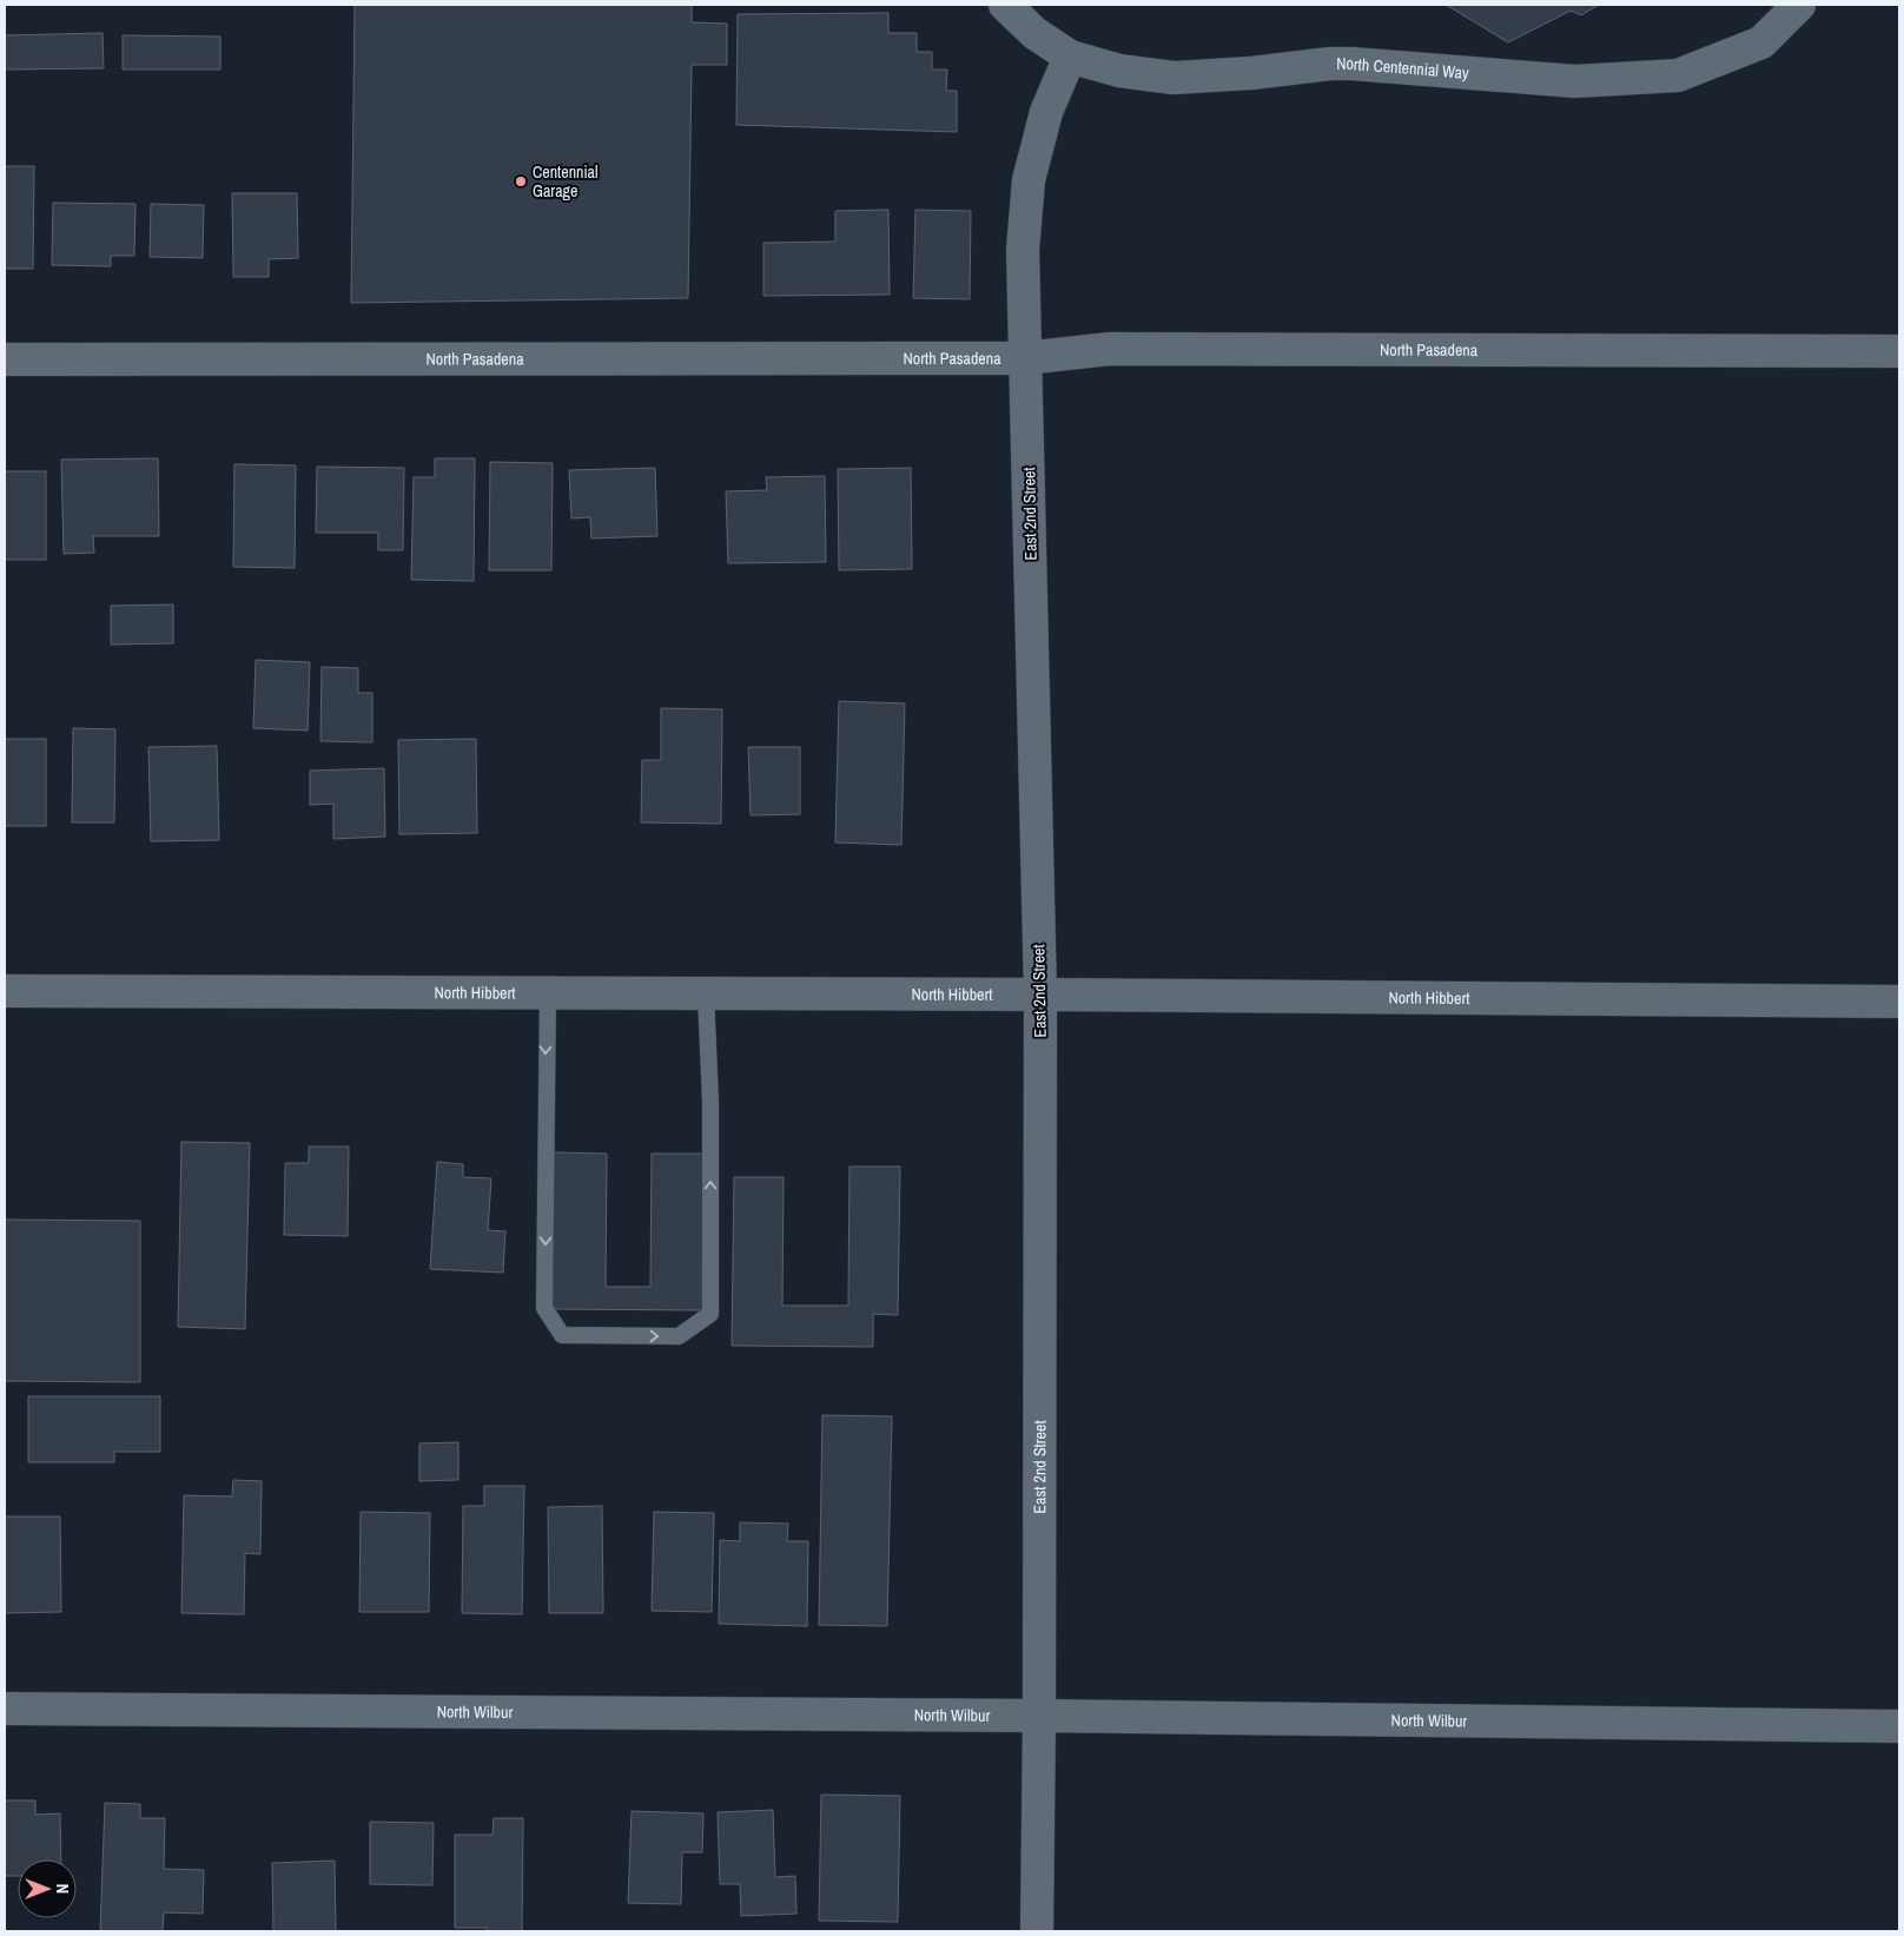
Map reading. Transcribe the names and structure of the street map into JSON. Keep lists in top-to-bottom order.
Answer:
{
  "streets": {
    "street": [
      "North Centennial Way",
      "North Pasadena",
      "East 2nd Street",
      "North Hibbert",
      "North Wilbur"
    ]
  },
  "crossings": [
    ["North Centennial Way", "East 2nd Street"],
    ["North Pasadena", "East 2nd Street"],
    ["East 2nd Street", "North Hibbert"],
    ["East 2nd Street", "North Wilbur"]
  ],
  "places": ["Centennial Garage"],
  "north": "right"
}
